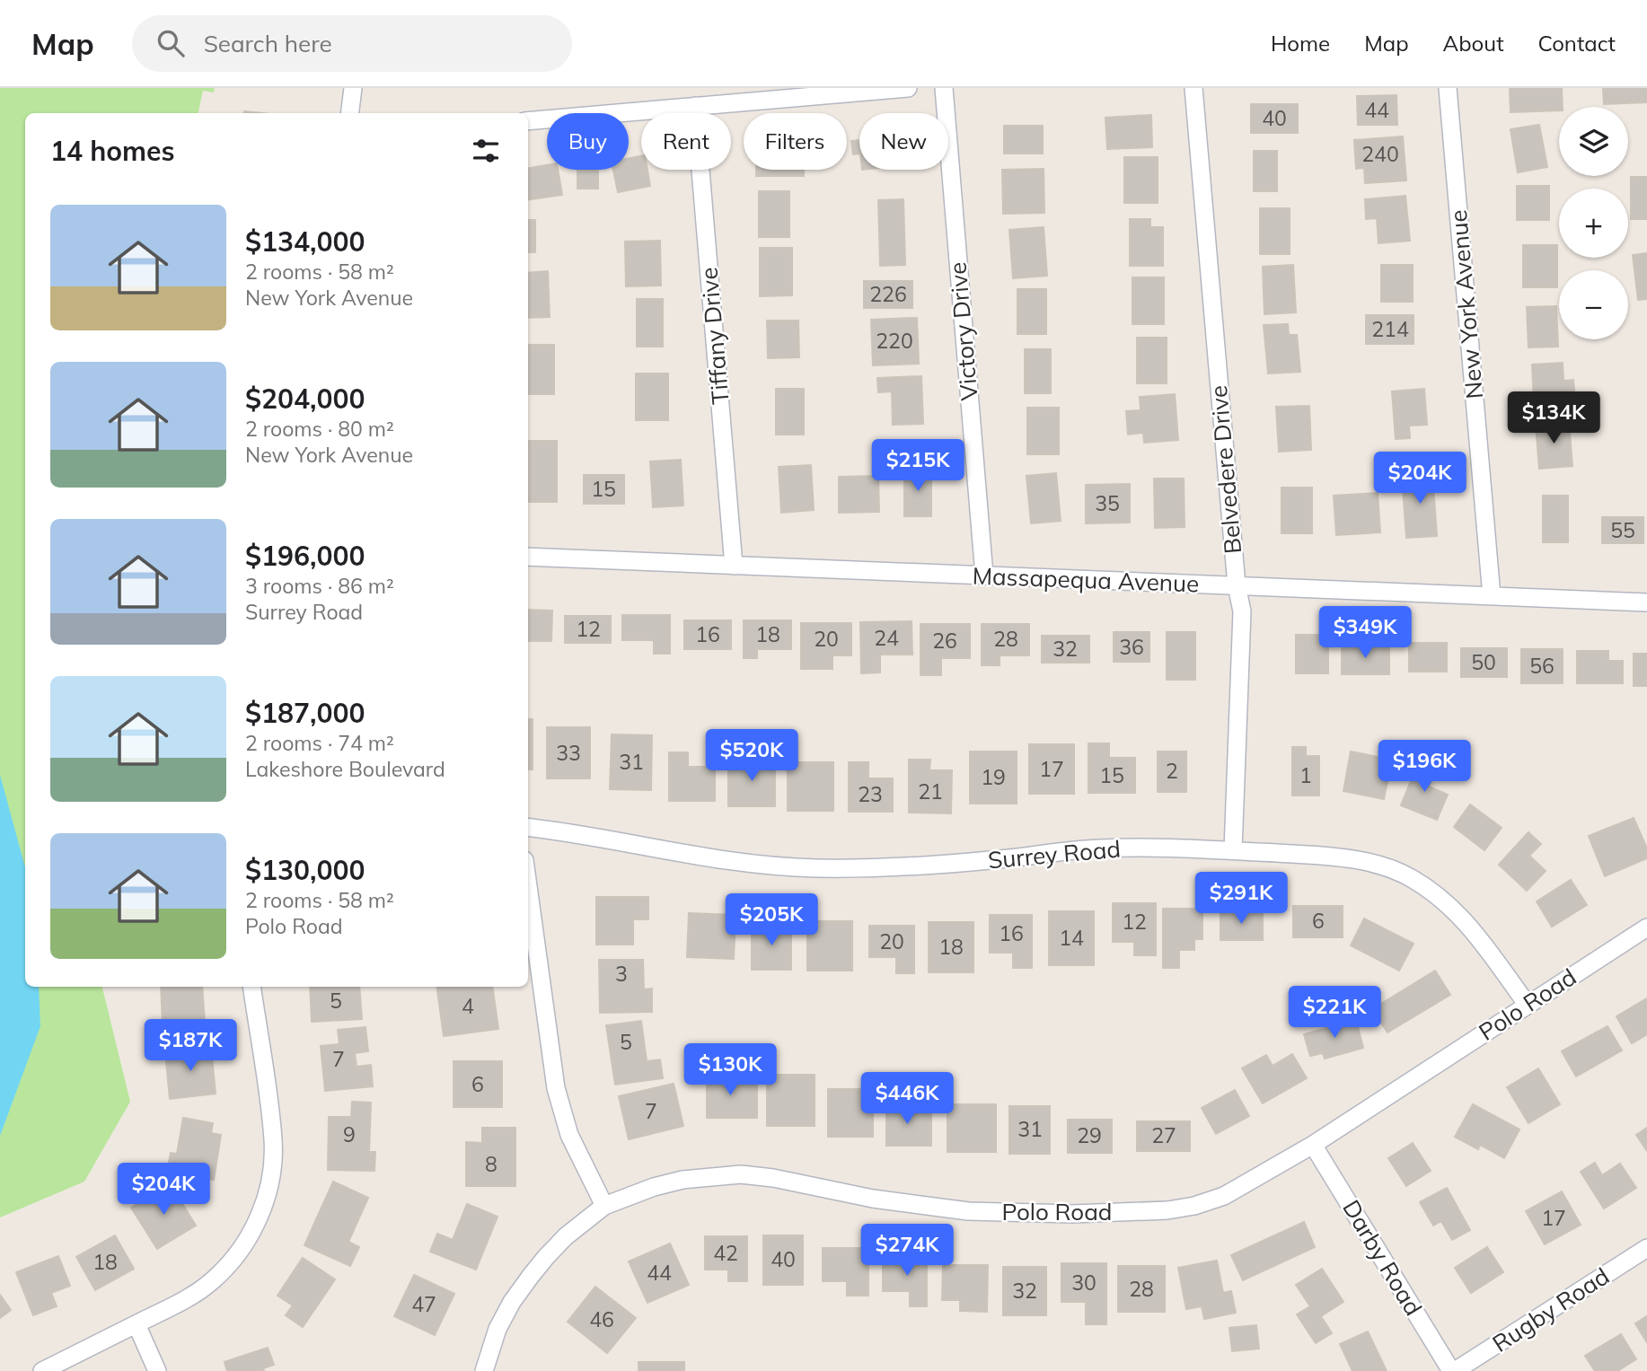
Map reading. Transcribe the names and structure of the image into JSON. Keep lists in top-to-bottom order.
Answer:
{
  "streets": {
    "street": [
      "New York Avenue",
      "Victory Drive",
      "Tiffany Drive",
      "Belvedere Drive",
      "Massapequa Avenue",
      "Surrey Road",
      "Polo Road",
      "Darby Road",
      "Rugby Road"
    ]
  },
  "crossings": [
    ["New York Avenue", "Massapequa Avenue"],
    ["Victory Drive", "Massapequa Avenue"],
    ["Tiffany Drive", "Massapequa Avenue"],
    ["Belvedere Drive", "Massapequa Avenue"],
    ["Belvedere Drive", "Surrey Road"],
    ["Surrey Road", "Polo Road"],
    ["Polo Road", "Darby Road"],
    ["Darby Road", "Rugby Road"]
  ],
  "house_numbers": [
    "44",
    "40",
    "240",
    "226",
    "214",
    "220",
    "15",
    "35",
    "55",
    "12",
    "16",
    "18",
    "24",
    "20",
    "28",
    "26",
    "36",
    "32",
    "50",
    "56",
    "33",
    "31",
    "17",
    "2",
    "15",
    "1",
    "19",
    "21",
    "23",
    "6",
    "12",
    "16",
    "14",
    "20",
    "18",
    "3",
    "5",
    "4",
    "5",
    "7",
    "6",
    "7",
    "31",
    "9",
    "29",
    "27",
    "8",
    "17",
    "42",
    "40",
    "18",
    "44",
    "30",
    "28",
    "32",
    "47",
    "46"
  ],
  "page": {
    "header": "Map",
    "search": "Search here",
    "nav": [
      "Home",
      "Map",
      "About",
      "Contact"
    ],
    "map_buttons": ["+", "−"],
    "chip": [
      "Buy",
      "Rent",
      "Filters",
      "New"
    ],
    "heading": "14 homes",
    "list": [
      {
        "name": "$134,000",
        "note": "2 rooms · 58 m² · New York Avenue"
      },
      {
        "name": "$204,000",
        "note": "2 rooms · 80 m² · New York Avenue"
      },
      {
        "name": "$196,000",
        "note": "3 rooms · 86 m² · Surrey Road"
      },
      {
        "name": "$187,000",
        "note": "2 rooms · 74 m² · Lakeshore Boulevard"
      },
      {
        "name": "$130,000",
        "note": "2 rooms · 58 m² · Polo Road"
      }
    ],
    "price": [
      "$134K",
      "$215K",
      "$204K",
      "$349K",
      "$520K",
      "$196K",
      "$291K",
      "$205K",
      "$221K",
      "$187K",
      "$130K",
      "$446K",
      "$204K",
      "$274K"
    ]
  }
}
